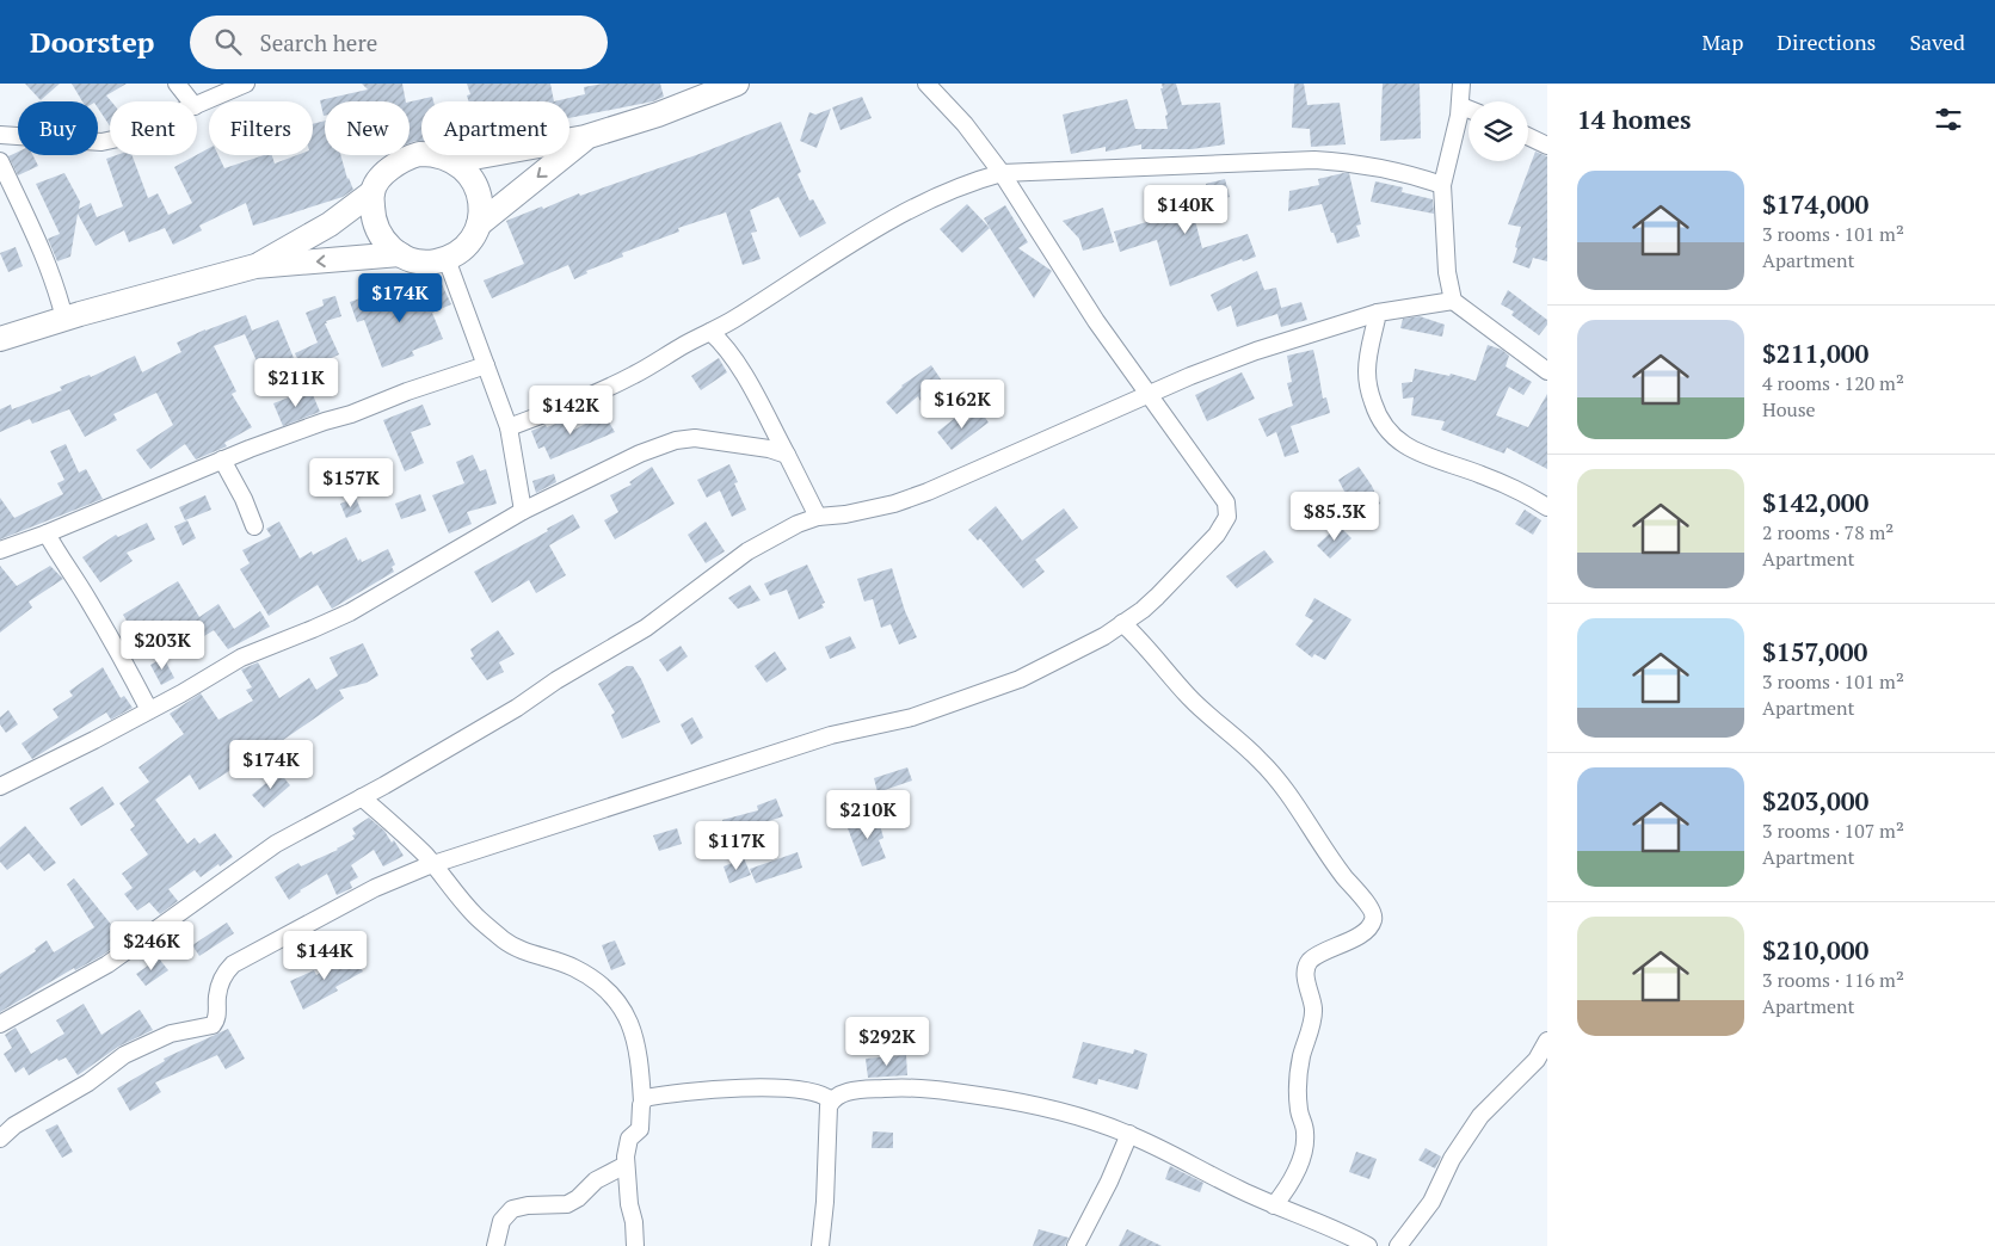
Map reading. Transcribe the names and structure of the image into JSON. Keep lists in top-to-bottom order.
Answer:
{
  "page": {
    "header": "Doorstep",
    "search": "Search here",
    "nav": ["Map", "Directions", "Saved"],
    "heading": "14 homes",
    "chip": [
      "Buy",
      "Rent",
      "Filters",
      "New",
      "Apartment"
    ],
    "list": [
      {
        "name": "$174,000",
        "note": "3 rooms · 101 m² · Apartment"
      },
      {
        "name": "$211,000",
        "note": "4 rooms · 120 m² · House"
      },
      {
        "name": "$142,000",
        "note": "2 rooms · 78 m² · Apartment"
      },
      {
        "name": "$157,000",
        "note": "3 rooms · 101 m² · Apartment"
      },
      {
        "name": "$203,000",
        "note": "3 rooms · 107 m² · Apartment"
      },
      {
        "name": "$210,000",
        "note": "3 rooms · 116 m² · Apartment"
      }
    ],
    "price": [
      "$140K",
      "$174K",
      "$211K",
      "$162K",
      "$142K",
      "$157K",
      "$85.3K",
      "$203K",
      "$174K",
      "$210K",
      "$117K",
      "$246K",
      "$144K",
      "$292K"
    ]
  }
}
